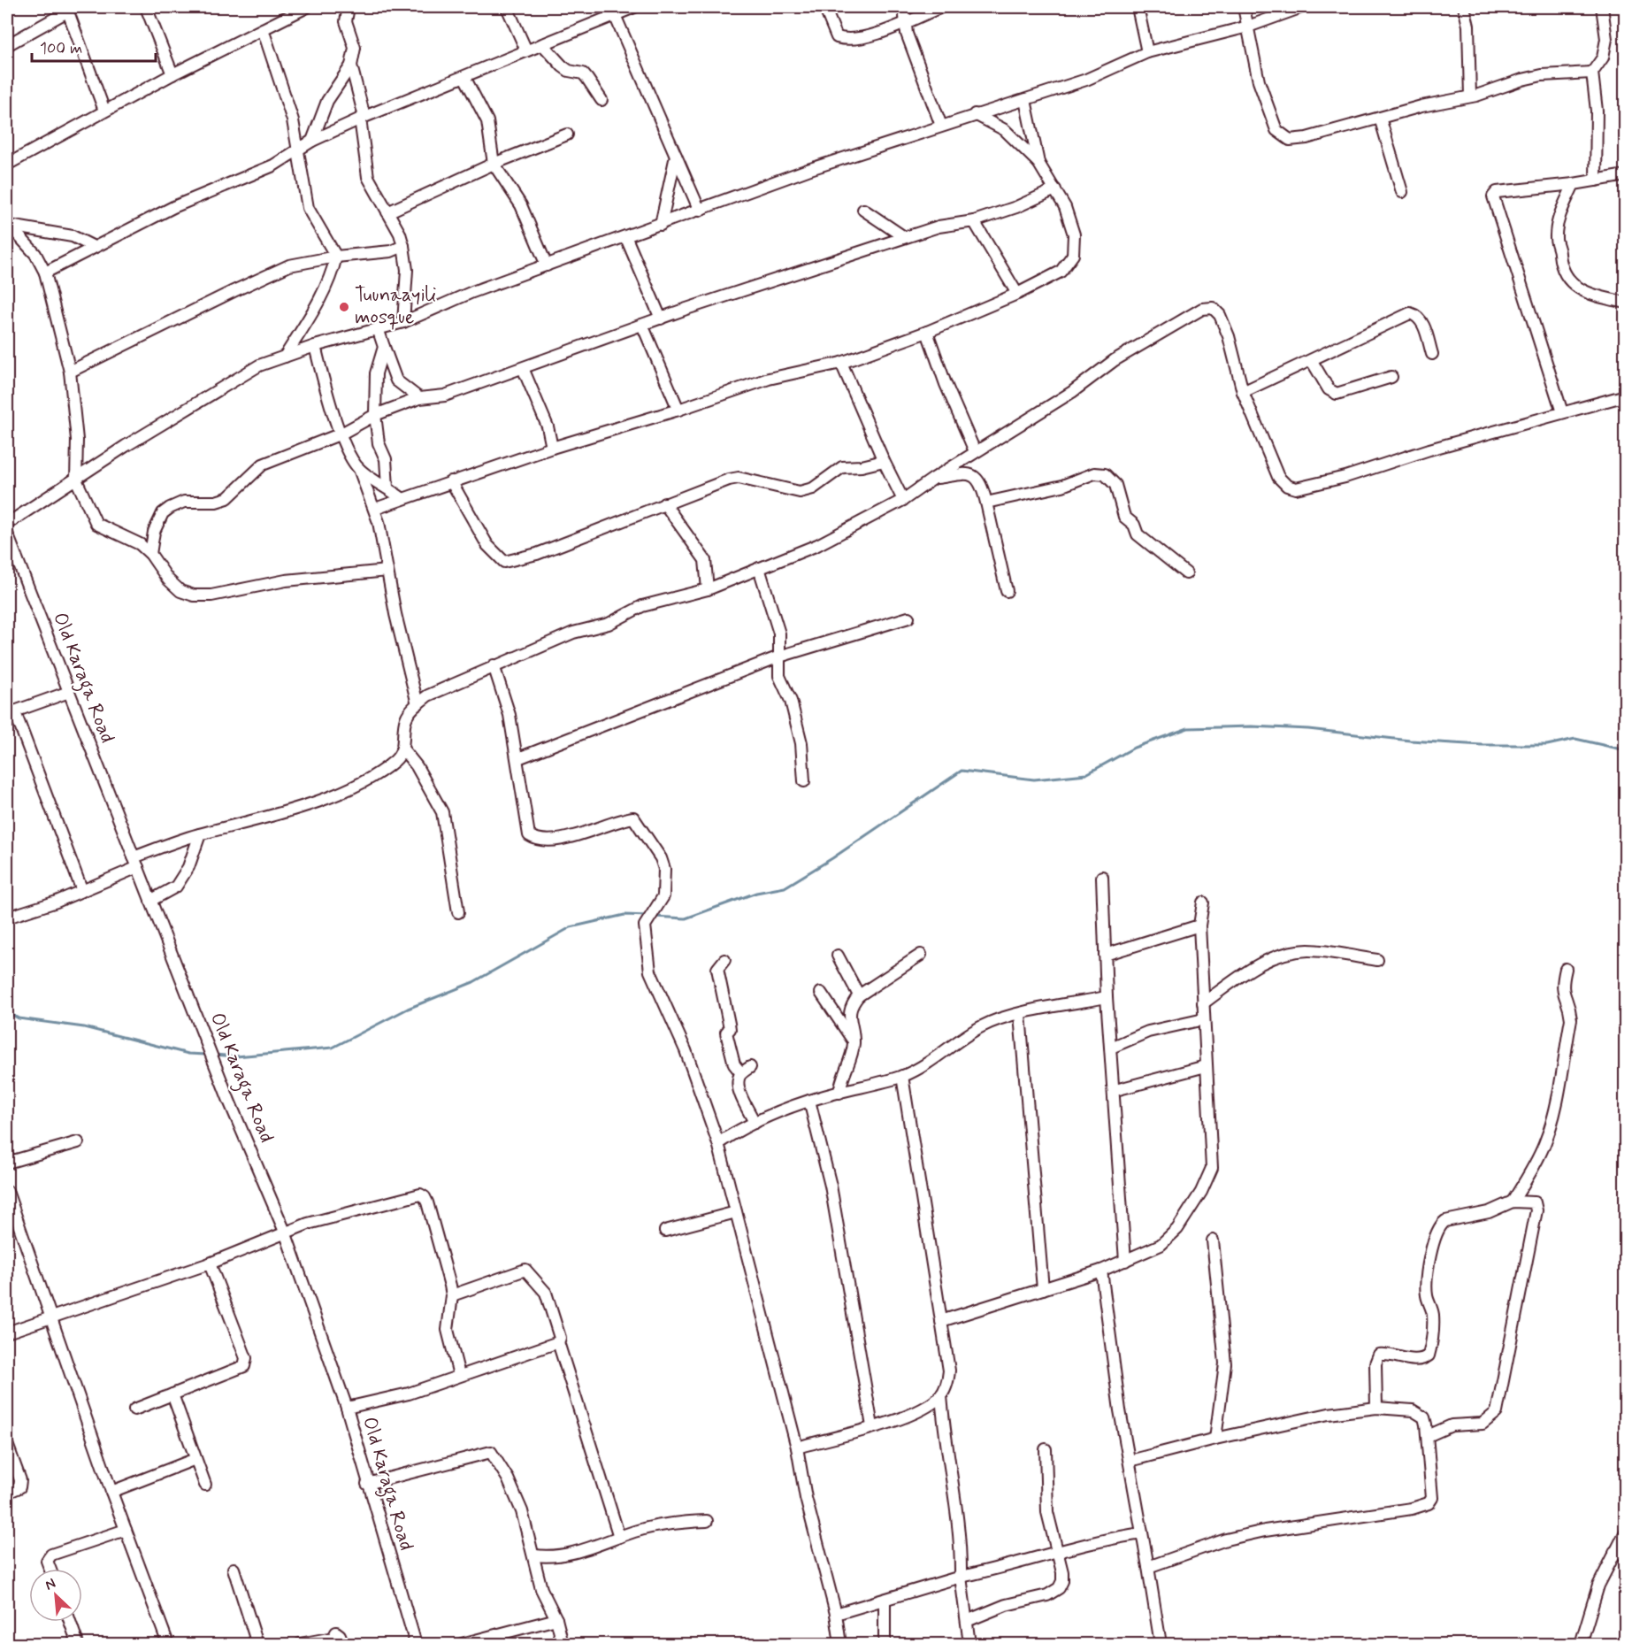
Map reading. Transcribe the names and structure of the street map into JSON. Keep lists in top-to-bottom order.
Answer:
{
  "streets": {
    "street": ["Old Karaga Road"]
  },
  "places": ["Tuunaayili mosque"],
  "scale_bar": "100 m",
  "north": "top left"
}
